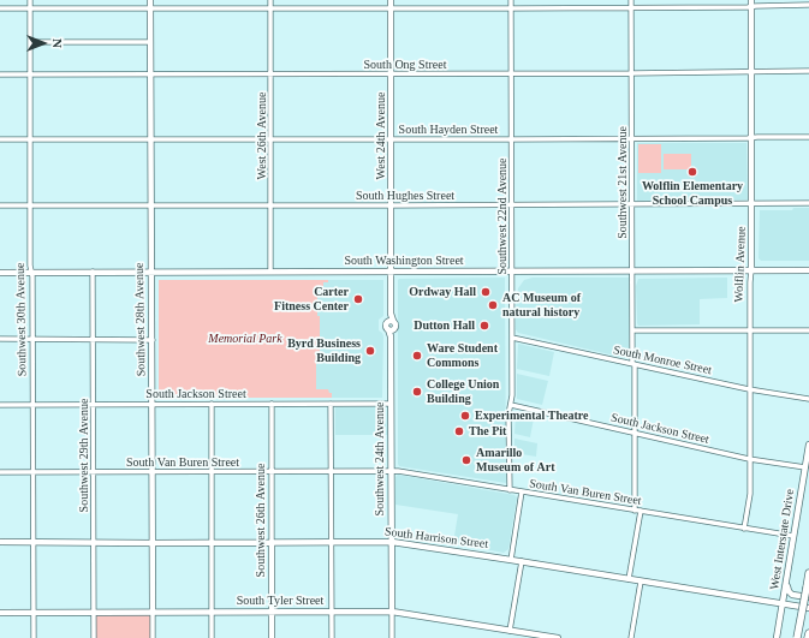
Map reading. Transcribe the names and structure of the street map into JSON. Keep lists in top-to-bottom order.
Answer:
{
  "streets": {
    "main road": [
      "West 24th Avenue",
      "South Washington Street",
      "Wolflin Avenue",
      "Southwest 28th Avenue",
      "Southwest 24th Avenue",
      "Southwest 26th Avenue",
      "South Harrison Street",
      "West Interstate Drive",
      "South Tyler Street"
    ],
    "street": [
      "South Ong Street",
      "South Hayden Street",
      "West 26th Avenue",
      "Southwest 21st Avenue",
      "South Hughes Street",
      "Southwest 22nd Avenue",
      "Southwest 30th Avenue",
      "South Monroe Street",
      "South Jackson Street",
      "Southwest 29th Avenue",
      "South Van Buren Street"
    ]
  },
  "crossings": [
    ["South Ong Street", "West 26th Avenue"],
    ["South Ong Street", "West 24th Avenue"],
    ["South Ong Street", "Southwest 21st Avenue"],
    ["South Ong Street", "Southwest 22nd Avenue"],
    ["South Ong Street", "Wolflin Avenue"],
    ["South Ong Street", "Southwest 30th Avenue"],
    ["South Ong Street", "Southwest 28th Avenue"],
    ["South Hayden Street", "West 26th Avenue"],
    ["South Hayden Street", "West 24th Avenue"],
    ["South Hayden Street", "Southwest 21st Avenue"],
    ["South Hayden Street", "Southwest 22nd Avenue"],
    ["South Hayden Street", "Wolflin Avenue"],
    ["South Hayden Street", "Southwest 30th Avenue"],
    ["South Hayden Street", "Southwest 28th Avenue"],
    ["West 26th Avenue", "South Hughes Street"],
    ["West 26th Avenue", "South Washington Street"],
    ["West 24th Avenue", "South Hughes Street"],
    ["West 24th Avenue", "South Washington Street"],
    ["West 24th Avenue", "Southwest 24th Avenue"],
    ["Southwest 21st Avenue", "South Hughes Street"],
    ["Southwest 21st Avenue", "South Washington Street"],
    ["Southwest 21st Avenue", "South Monroe Street"],
    ["Southwest 21st Avenue", "South Jackson Street"],
    ["Southwest 21st Avenue", "South Van Buren Street"],
    ["South Hughes Street", "Southwest 22nd Avenue"],
    ["South Hughes Street", "Wolflin Avenue"],
    ["South Hughes Street", "Southwest 30th Avenue"],
    ["South Hughes Street", "Southwest 28th Avenue"],
    ["Southwest 22nd Avenue", "South Washington Street"],
    ["Southwest 22nd Avenue", "South Monroe Street"],
    ["Southwest 22nd Avenue", "South Jackson Street"],
    ["Southwest 22nd Avenue", "South Van Buren Street"],
    ["South Washington Street", "Wolflin Avenue"],
    ["South Washington Street", "Southwest 30th Avenue"],
    ["South Washington Street", "Southwest 28th Avenue"],
    ["South Washington Street", "Southwest 29th Avenue"],
    ["South Washington Street", "Southwest 24th Avenue"],
    ["Wolflin Avenue", "South Monroe Street"],
    ["Wolflin Avenue", "South Jackson Street"],
    ["Wolflin Avenue", "South Van Buren Street"],
    ["Southwest 30th Avenue", "South Jackson Street"],
    ["Southwest 30th Avenue", "South Van Buren Street"],
    ["Southwest 30th Avenue", "South Harrison Street"],
    ["Southwest 30th Avenue", "South Tyler Street"],
    ["Southwest 28th Avenue", "South Jackson Street"],
    ["Southwest 28th Avenue", "South Van Buren Street"],
    ["Southwest 28th Avenue", "South Harrison Street"],
    ["Southwest 28th Avenue", "South Tyler Street"],
    ["South Jackson Street", "Southwest 29th Avenue"],
    ["South Jackson Street", "Southwest 24th Avenue"],
    ["South Jackson Street", "Southwest 26th Avenue"],
    ["South Jackson Street", "West Interstate Drive"],
    ["Southwest 29th Avenue", "South Van Buren Street"],
    ["Southwest 29th Avenue", "South Harrison Street"],
    ["Southwest 29th Avenue", "South Tyler Street"],
    ["Southwest 24th Avenue", "South Van Buren Street"],
    ["Southwest 24th Avenue", "South Harrison Street"],
    ["Southwest 24th Avenue", "South Tyler Street"],
    ["South Van Buren Street", "Southwest 26th Avenue"],
    ["South Van Buren Street", "West Interstate Drive"],
    ["Southwest 26th Avenue", "South Harrison Street"],
    ["Southwest 26th Avenue", "South Tyler Street"],
    ["South Harrison Street", "West Interstate Drive"]
  ],
  "parks": ["Memorial Park"],
  "places": [
    "Wolflin Elementary School Campus",
    "Ordway Hall",
    "Carter Fitness Center",
    "AC Museum of natural history",
    "Dutton Hall",
    "Byrd Business Building",
    "Ware Student Commons",
    "College Union Building",
    "Experimental Theatre",
    "The Pit",
    "Amarillo Museum of Art"
  ],
  "north": "right"
}
